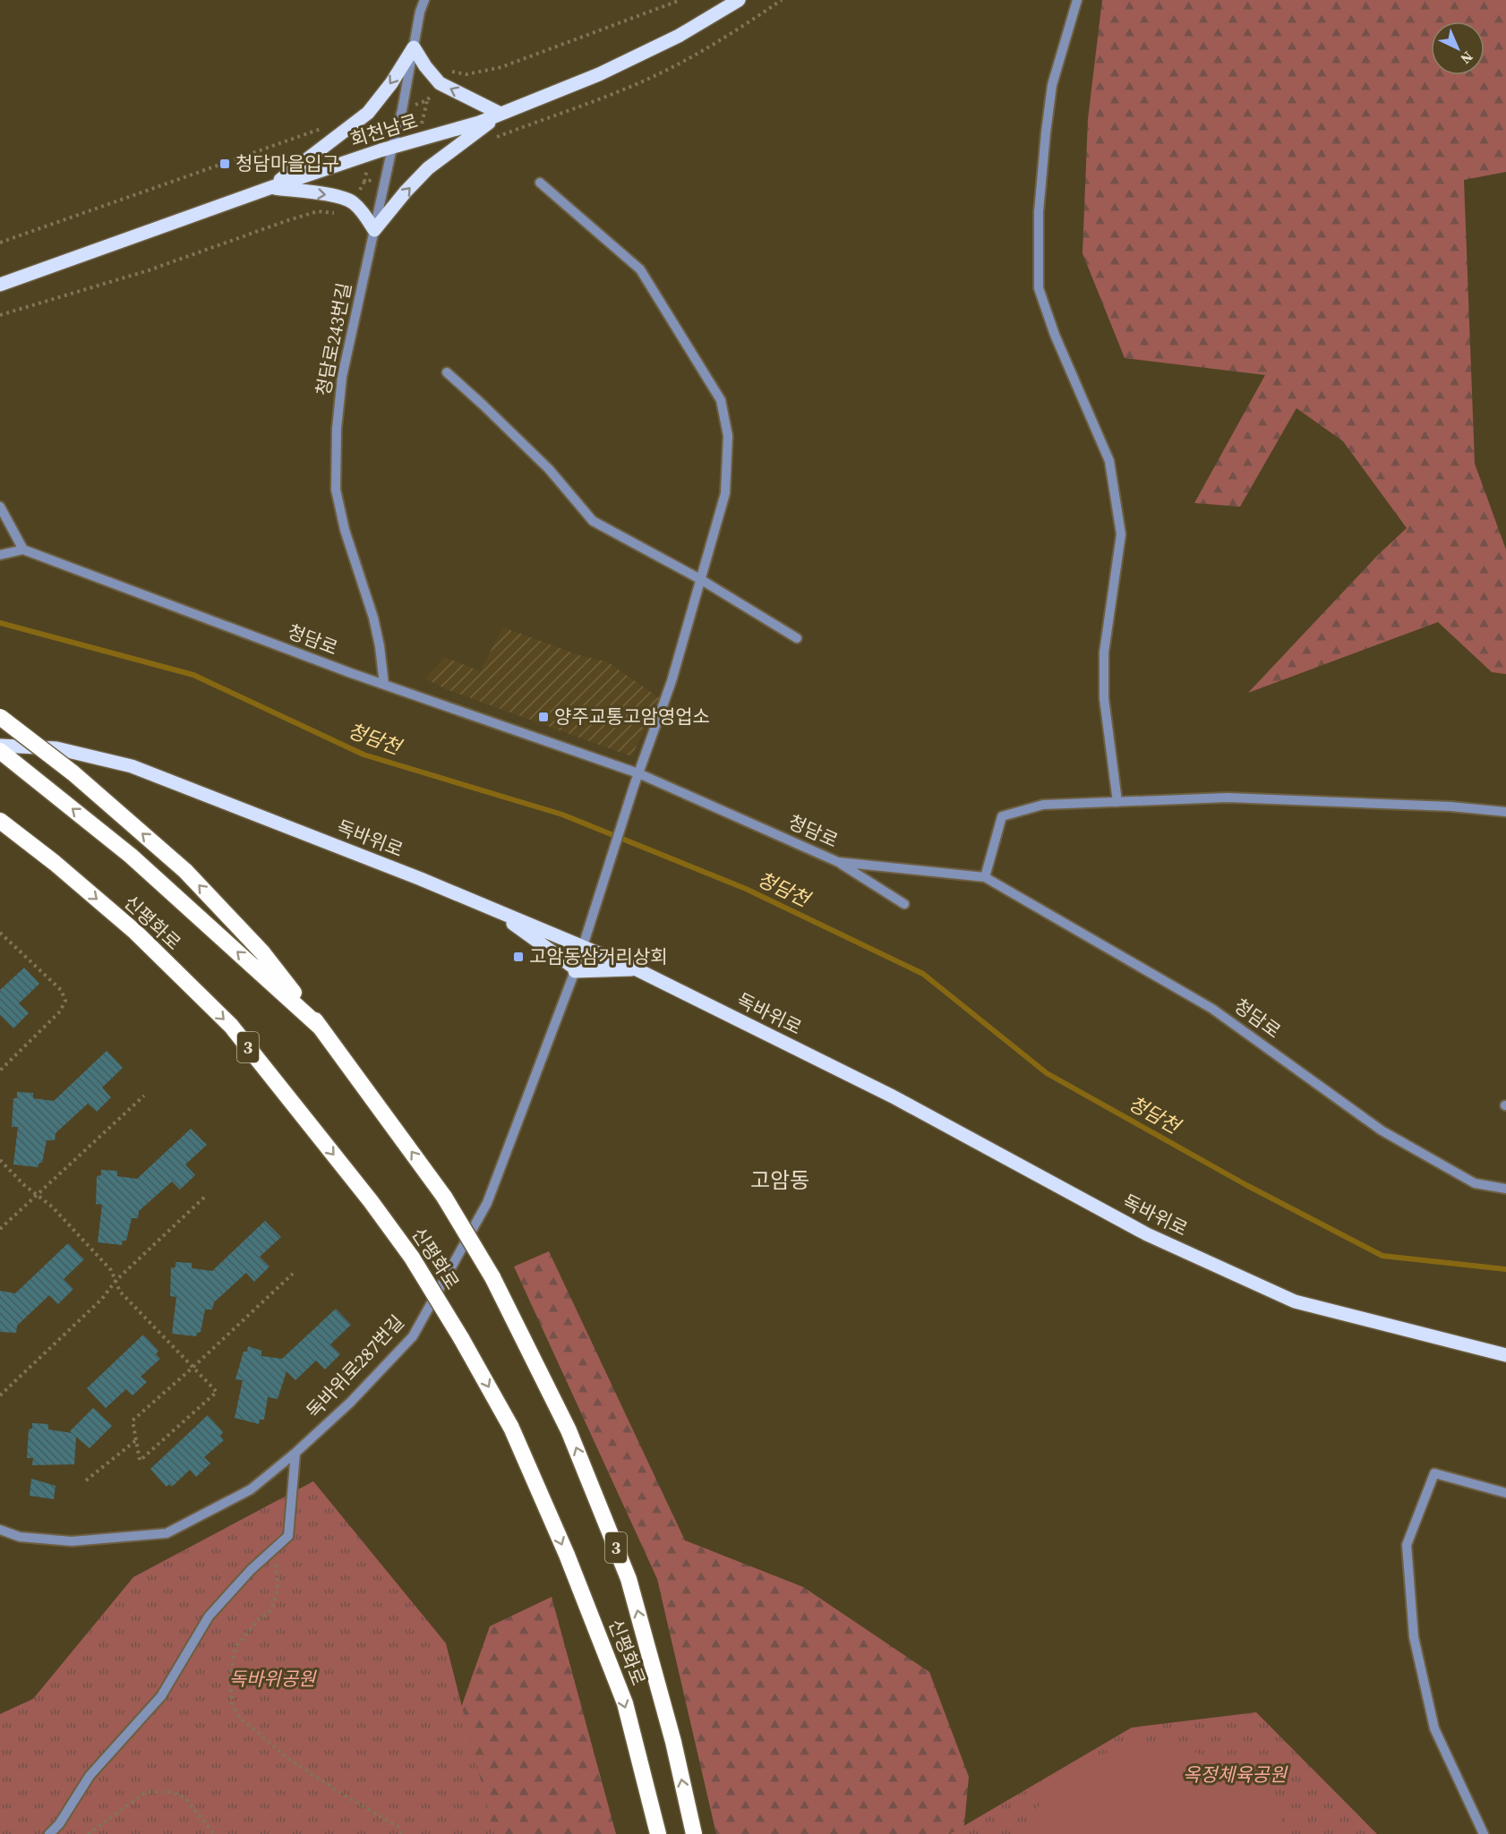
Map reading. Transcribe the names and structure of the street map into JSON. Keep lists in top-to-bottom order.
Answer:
{
  "streets": {
    "highway": ["신평화로", "3"],
    "main road": ["회천남로", "독바위로"],
    "street": ["청담로243번길", "청담로", "독바위로287번길"]
  },
  "crossings": [
    ["회천남로", "청담로243번길"],
    ["청담로243번길", "청담로"],
    ["독바위로", "독바위로287번길"]
  ],
  "districts": ["고암동"],
  "water": ["청담천"],
  "parks": ["독바위공원", "옥정체육공원"],
  "places": {
    "transit": ["청담마을입구", "양주교통고암영업소", "고암동삼거리상회"]
  },
  "north": "bottom right"
}
